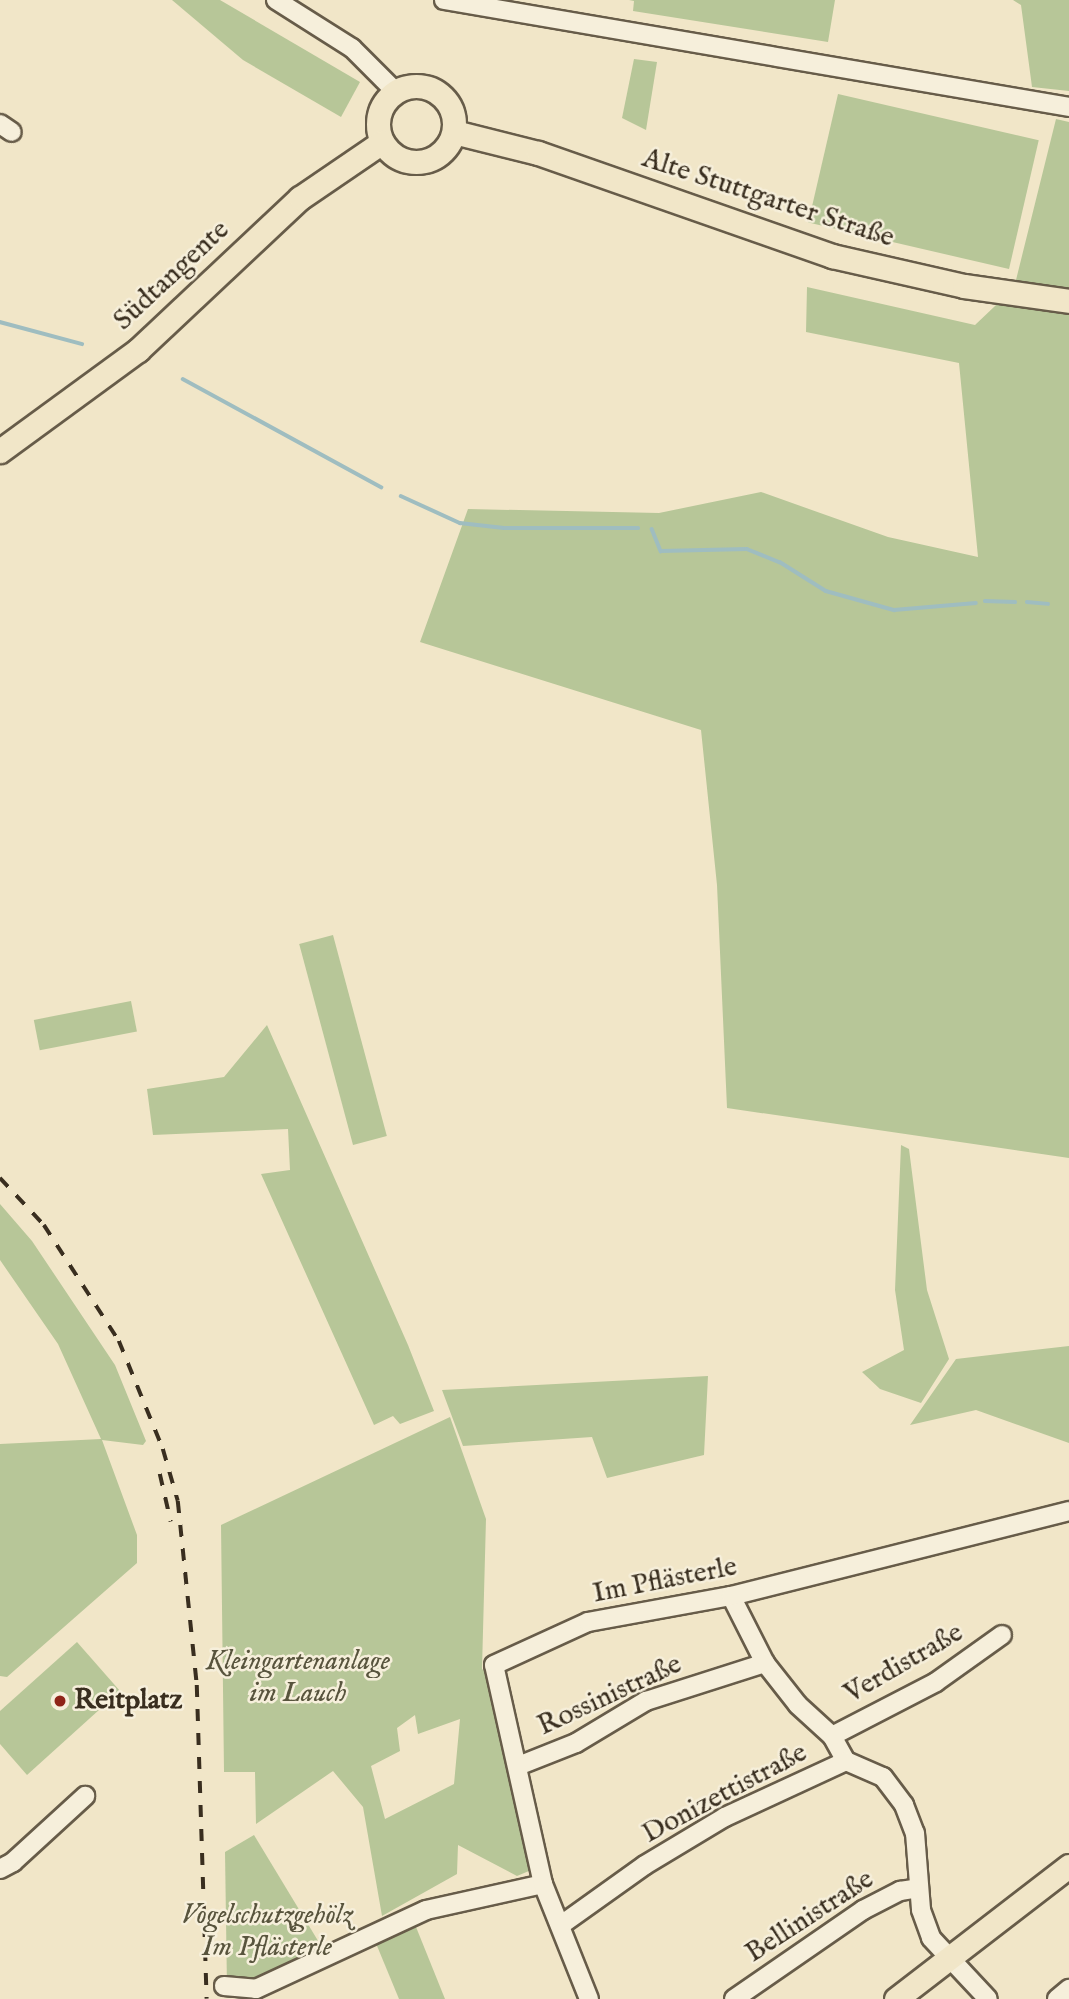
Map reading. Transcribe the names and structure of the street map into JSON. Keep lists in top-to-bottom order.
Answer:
{
  "streets": {
    "main road": ["Alte Stuttgarter Straße", "Südtangente"],
    "street": [
      "Im Pflästerle",
      "Verdistraße",
      "Rossinistraße",
      "Donizettistraße",
      "Bellinistraße"
    ]
  },
  "crossings": [
    ["Alte Stuttgarter Straße", "Südtangente"],
    ["Im Pflästerle", "Verdistraße"],
    ["Im Pflästerle", "Rossinistraße"],
    ["Im Pflästerle", "Donizettistraße"],
    ["Verdistraße", "Rossinistraße"],
    ["Verdistraße", "Donizettistraße"]
  ],
  "parks": ["Kleingartenanlage im Lauch", "Vogelschutzgehölz Im Pflästerle"],
  "places": ["Reitplatz"]
}
